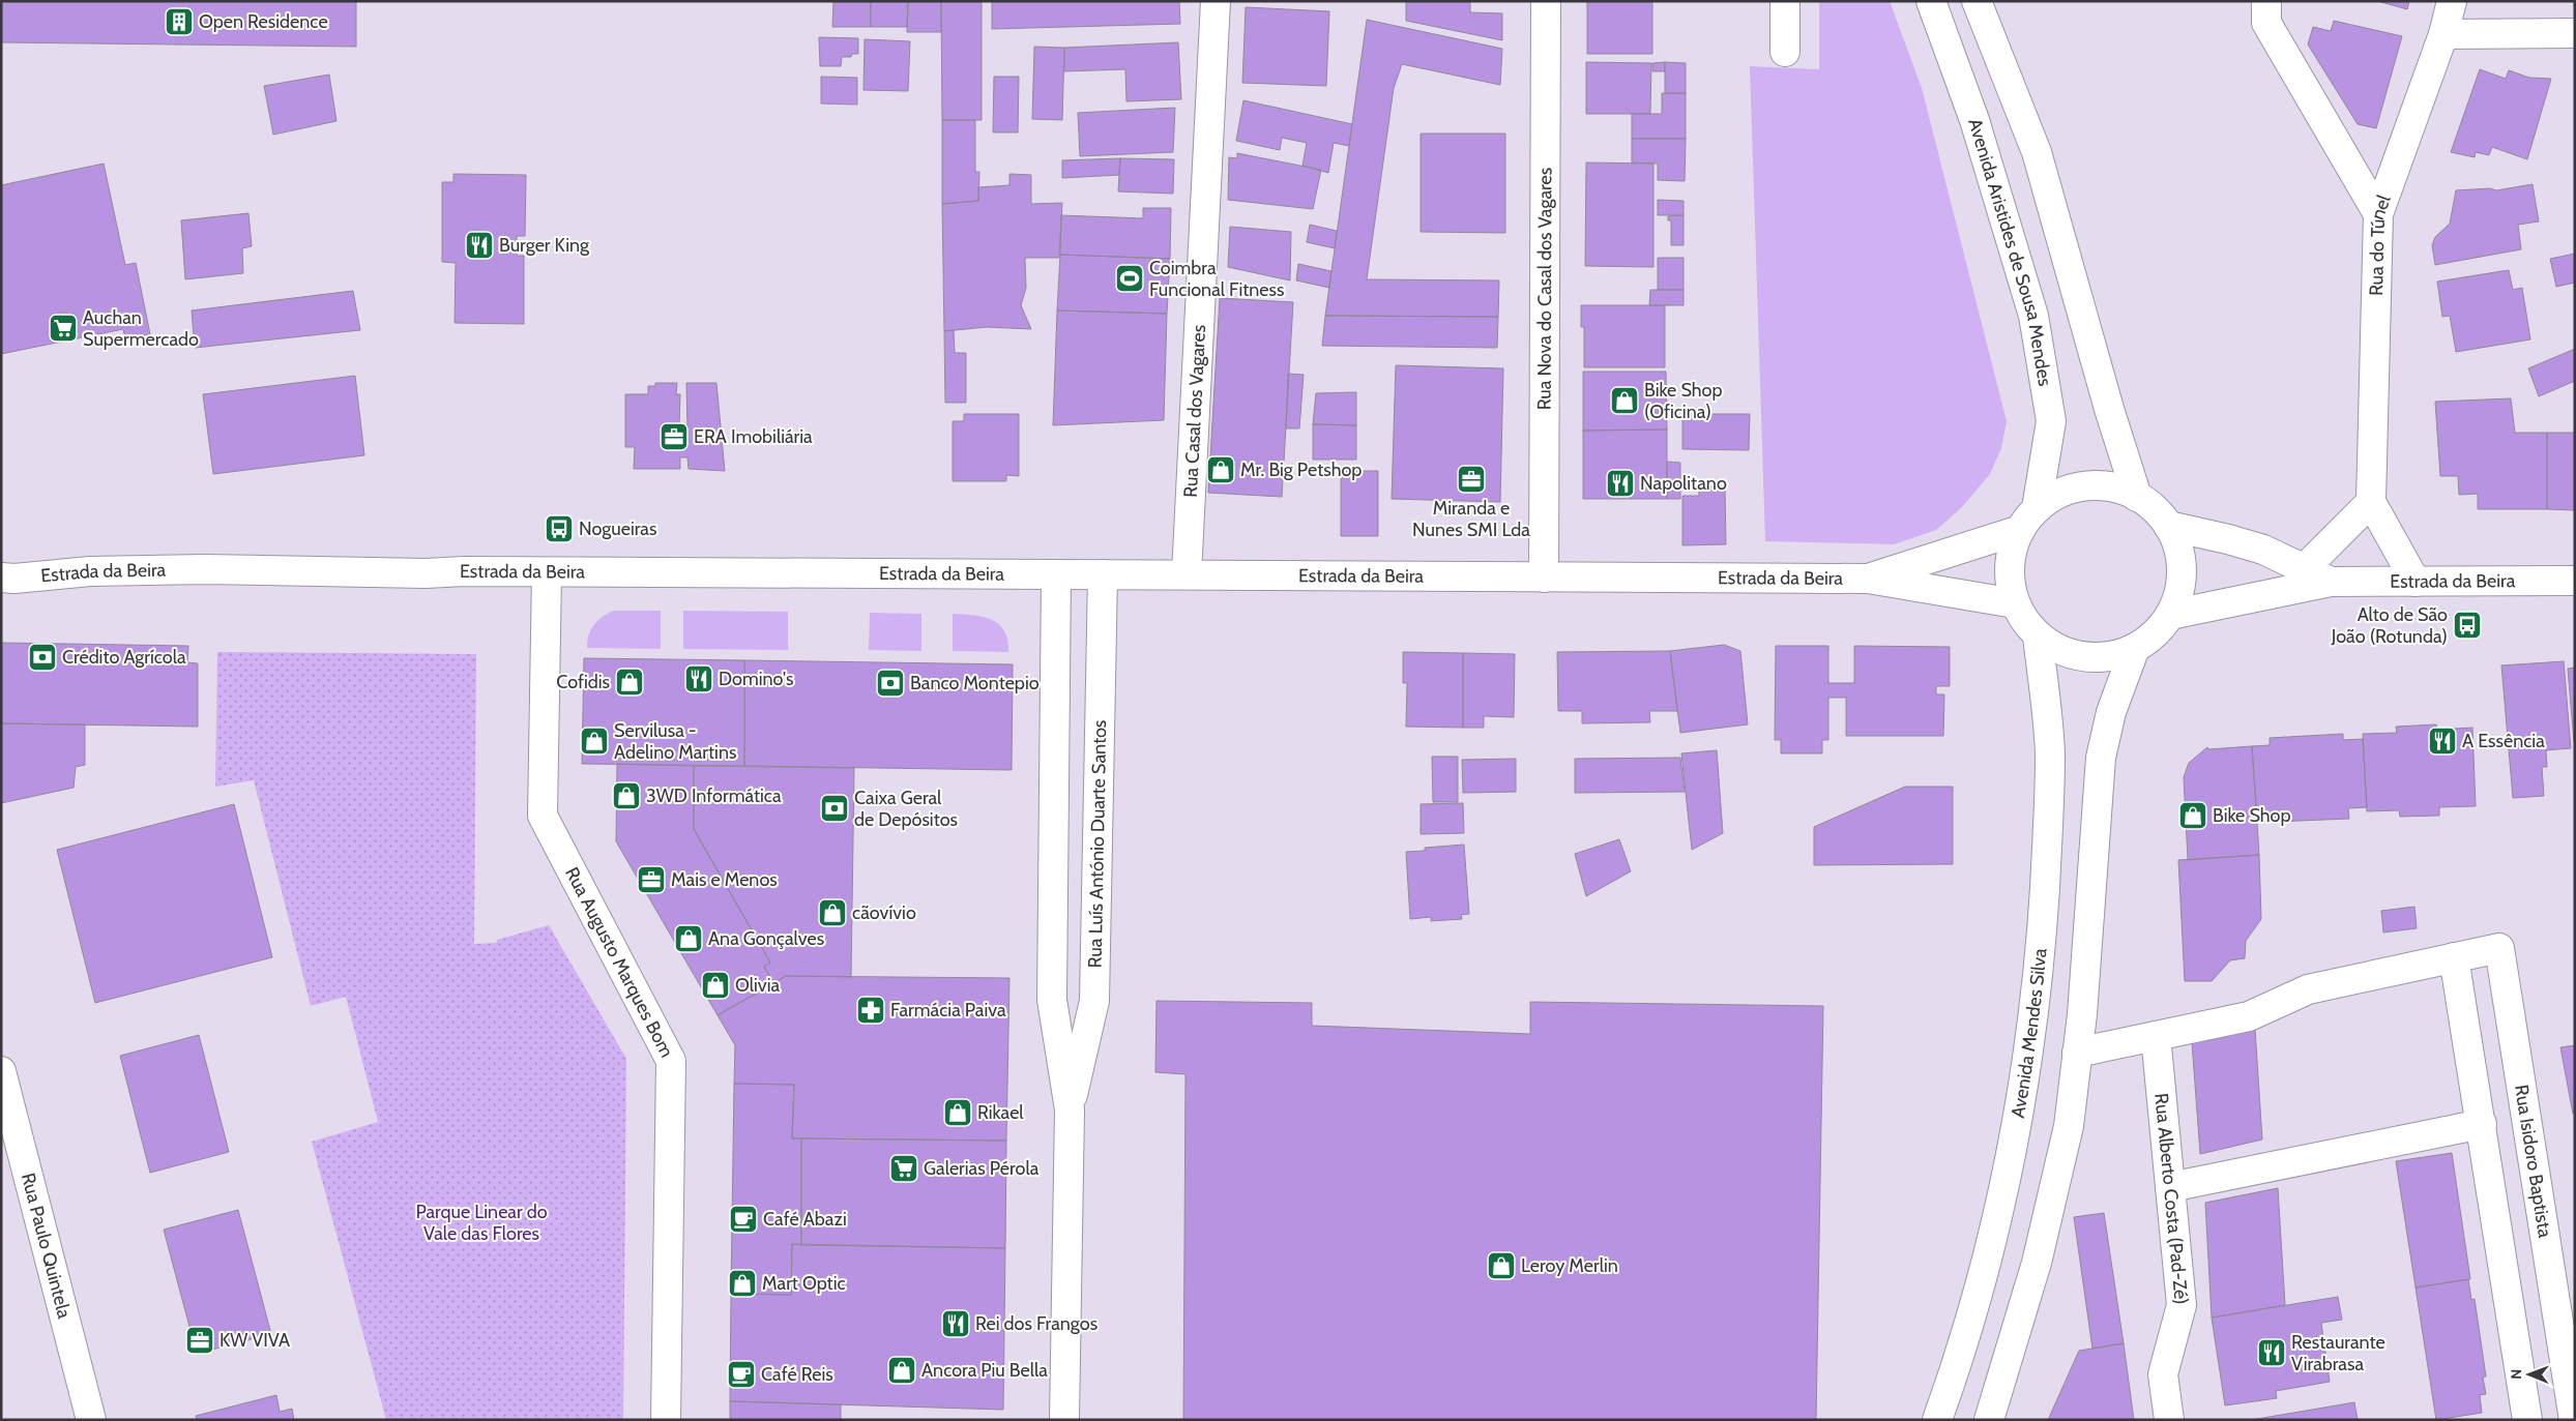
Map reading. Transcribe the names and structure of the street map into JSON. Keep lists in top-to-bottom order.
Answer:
{
  "streets": {
    "street": [
      "Rua do Túnel",
      "Avenida Aristides de Sousa Mendes",
      "Rua Nova do Casal dos Vagares",
      "Rua Casal dos Vagares",
      "Estrada da Beira",
      "Rua Luís António Duarte Santos",
      "Rua Augusto Marques Bom",
      "Avenida Mendes Silva",
      "Rua Isidoro Baptista",
      "Rua Alberto Costa (Pad-Zé)",
      "Rua Paulo Quintela"
    ]
  },
  "crossings": [
    ["Avenida Aristides de Sousa Mendes", "Estrada da Beira"],
    ["Avenida Aristides de Sousa Mendes", "Avenida Mendes Silva"],
    ["Rua Nova do Casal dos Vagares", "Estrada da Beira"],
    ["Rua Casal dos Vagares", "Estrada da Beira"],
    ["Estrada da Beira", "Rua Luís António Duarte Santos"],
    ["Estrada da Beira", "Rua Augusto Marques Bom"],
    ["Estrada da Beira", "Avenida Mendes Silva"],
    ["Rua Isidoro Baptista", "Rua Alberto Costa (Pad-Zé)"]
  ],
  "parks": ["Parque Linear do Vale das Flores"],
  "places": {
    "building": ["Open Residence"],
    "restaurant": [
      "Burger King",
      "Napolitano",
      "Domino's",
      "A Essência",
      "Rei dos Frangos",
      "Restaurante Virabrasa"
    ],
    "sports": ["Coimbra Funcional Fitness"],
    "supermarket": ["Auchan Supermercado", "Galerias Pérola"],
    "shop": [
      "Bike Shop (Oficina)",
      "Mr. Big Petshop",
      "Cofidis",
      "Servilusa - Adelino Martins",
      "3WD Informática",
      "Bike Shop",
      "cãovívio",
      "Ana Gonçalves",
      "Olivia",
      "Rikael",
      "Leroy Merlin",
      "Mart Optic",
      "Ancora Piu Bella"
    ],
    "office": [
      "ERA Imobiliária",
      "Miranda e Nunes SMI Lda",
      "Mais e Menos",
      "KW VIVA"
    ],
    "bus stop": ["Nogueiras", "Alto de São João (Rotunda)"],
    "bank": ["Crédito Agrícola", "Banco Montepio", "Caixa Geral de Depósitos"],
    "pharmacy": ["Farmácia Paiva"],
    "cafe": ["Café Abazi", "Café Reis"]
  },
  "north": "left"
}
